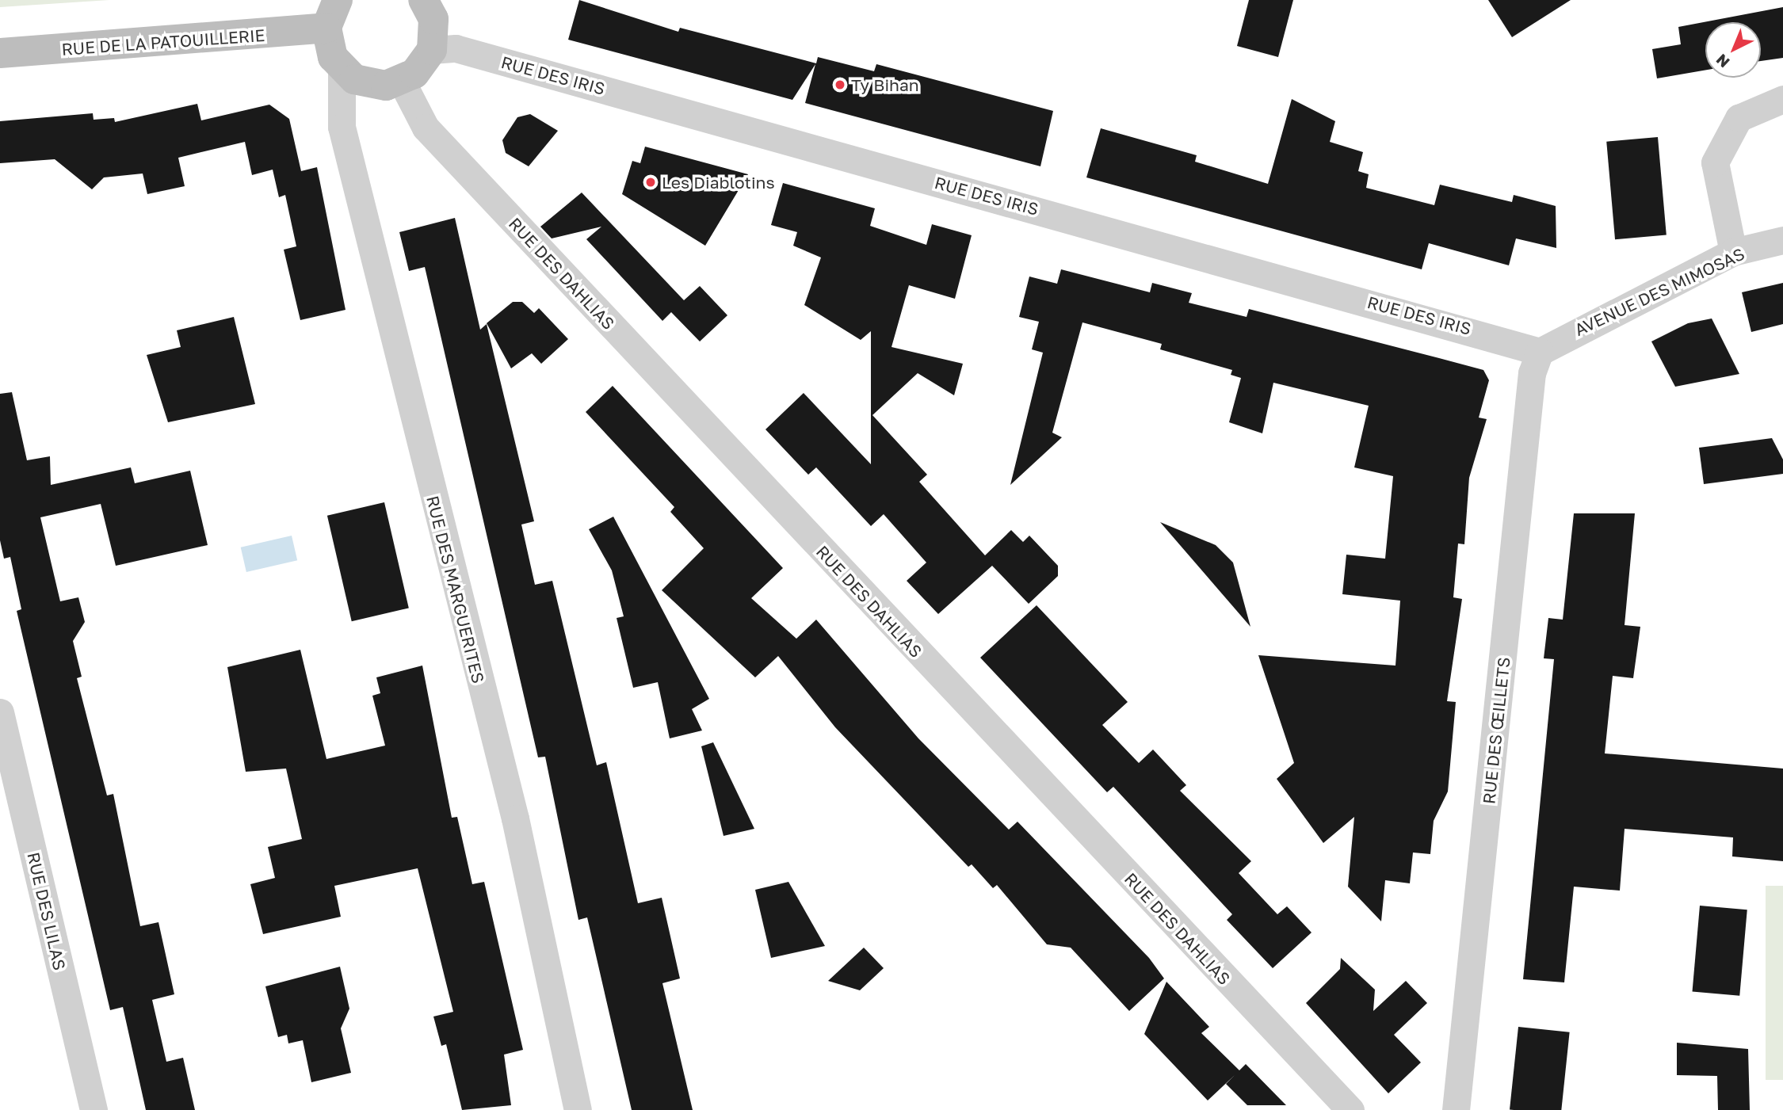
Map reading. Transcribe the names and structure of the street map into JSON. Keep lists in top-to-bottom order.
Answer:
{
  "streets": {
    "street": [
      "RUE DE LA PATOUILLERIE",
      "RUE DES IRIS",
      "RUE DES DAHLIAS",
      "AVENUE DES MIMOSAS",
      "RUE DES MARGUERITES",
      "RUE DES ŒILLETS",
      "RUE DES LILAS"
    ]
  },
  "crossings": [
    ["RUE DES IRIS", "AVENUE DES MIMOSAS"],
    ["RUE DES IRIS", "RUE DES ŒILLETS"],
    ["AVENUE DES MIMOSAS", "RUE DES ŒILLETS"]
  ],
  "places": ["Ty Bihan", "Les Diablotins"],
  "north": "bottom left"
}
